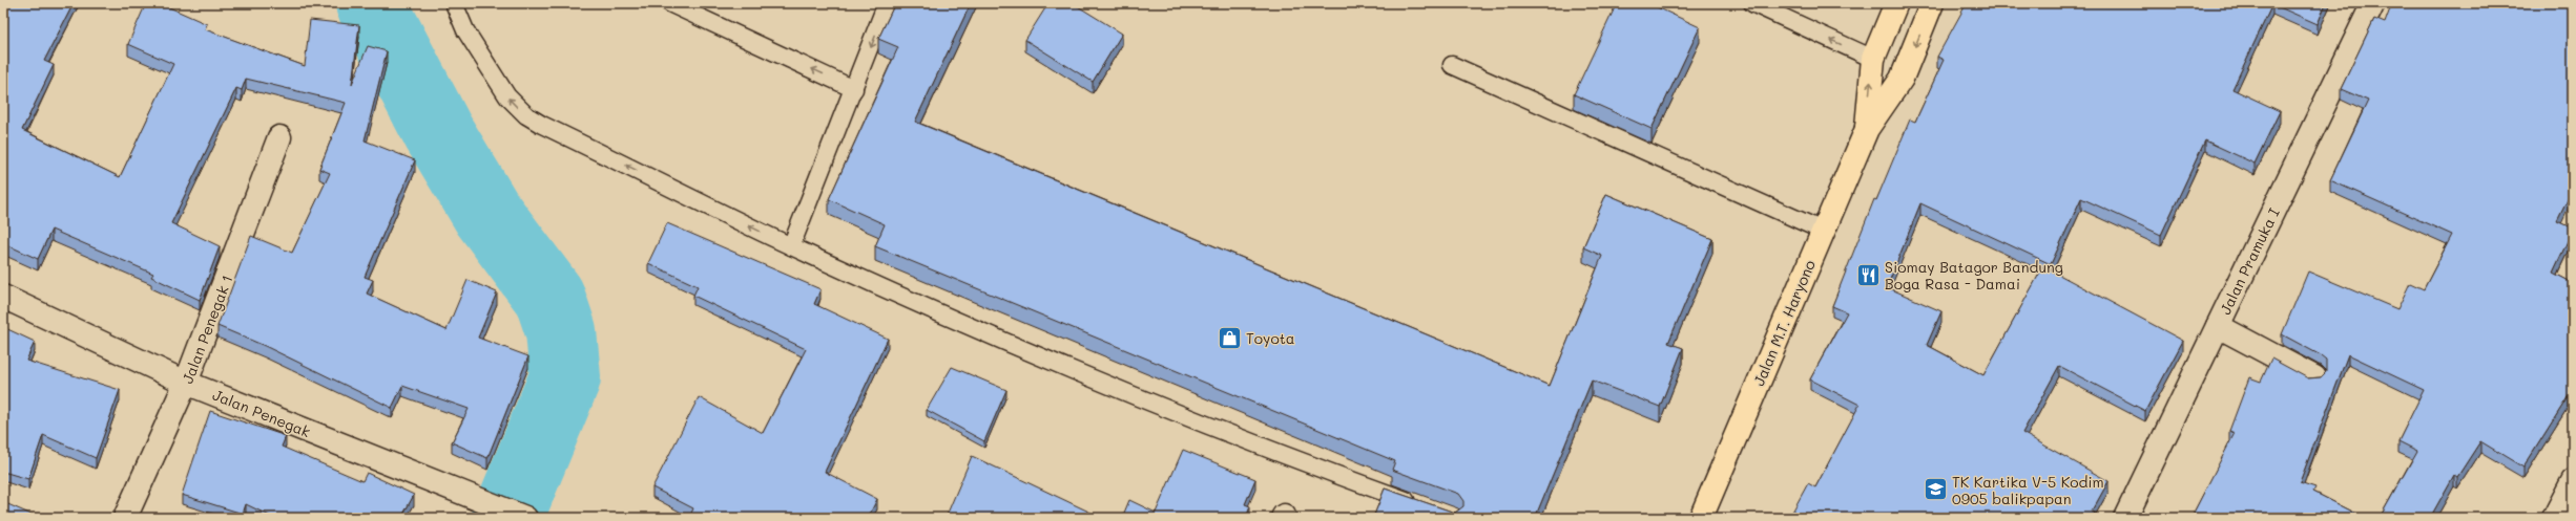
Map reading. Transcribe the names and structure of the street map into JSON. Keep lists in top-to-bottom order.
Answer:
{
  "streets": {
    "main road": ["Jalan M.T. Haryono"],
    "street": ["Jalan Pramuka I", "Jalan Penegak 1", "Jalan Penegak"]
  },
  "crossings": [
    ["Jalan Penegak 1", "Jalan Penegak"]
  ],
  "places": {
    "restaurant": ["Siomay Batagor Bandung Boga Rasa - Damai"],
    "shop": ["Toyota"],
    "school or university": ["TK Kartika V-5 Kodim 0905 balikpapan"]
  }
}
